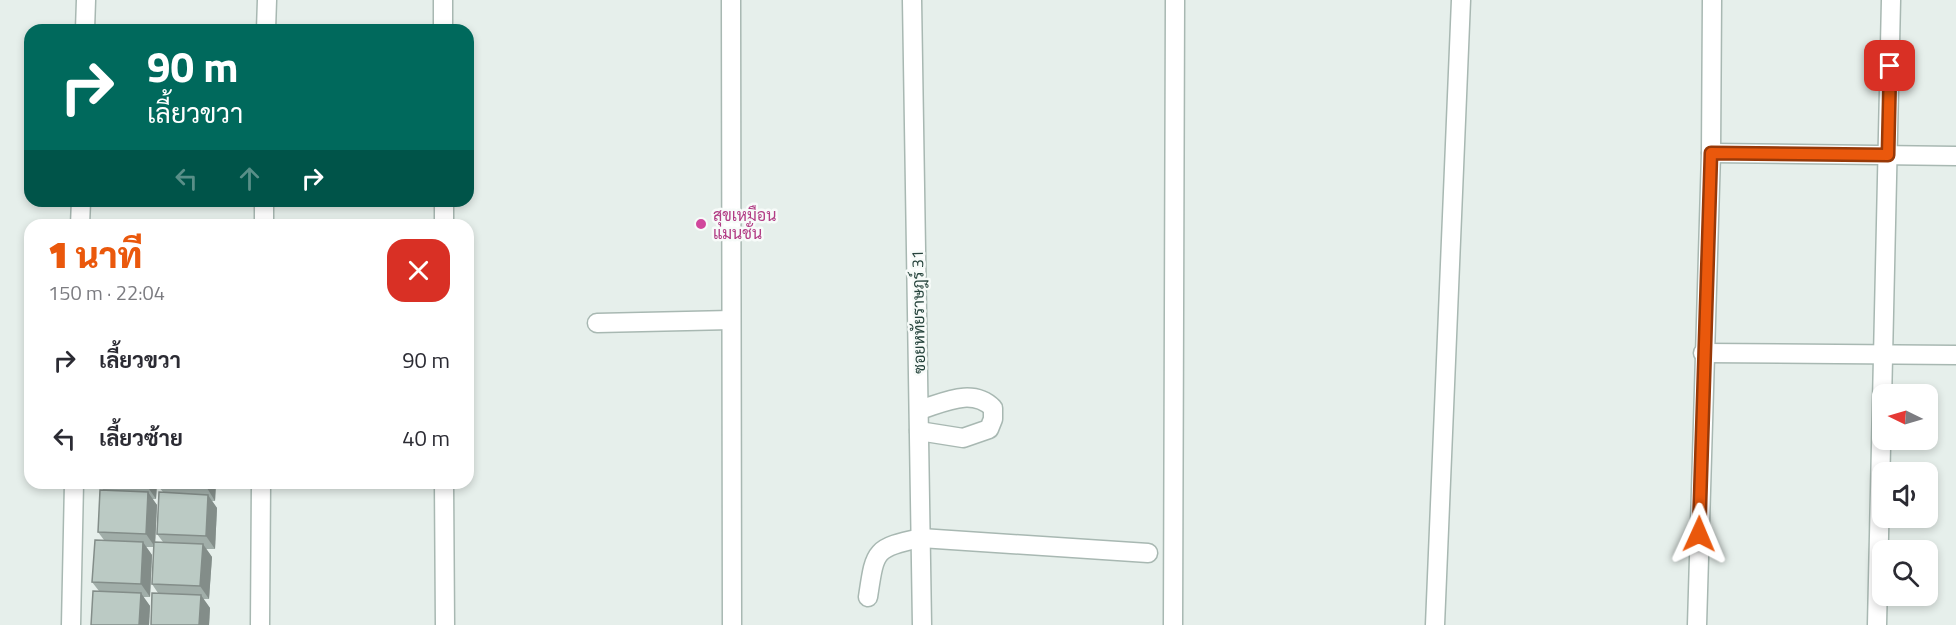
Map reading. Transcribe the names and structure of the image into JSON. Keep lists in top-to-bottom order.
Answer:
{
  "streets": {
    "street": ["ซอยหทัยราษฎร์ 31"]
  },
  "places": ["สุขเหมือน แมนชั่น"],
  "north": "left",
  "page": {
    "turn": ["90 m", "เลี้ยวขวา"],
    "heading": ["1 นาที", "150 m · 22:04"],
    "list": [
      {
        "name": "เลี้ยวขวา",
        "value": "90 m"
      },
      {
        "name": "เลี้ยวซ้าย",
        "value": "40 m"
      }
    ]
  }
}
